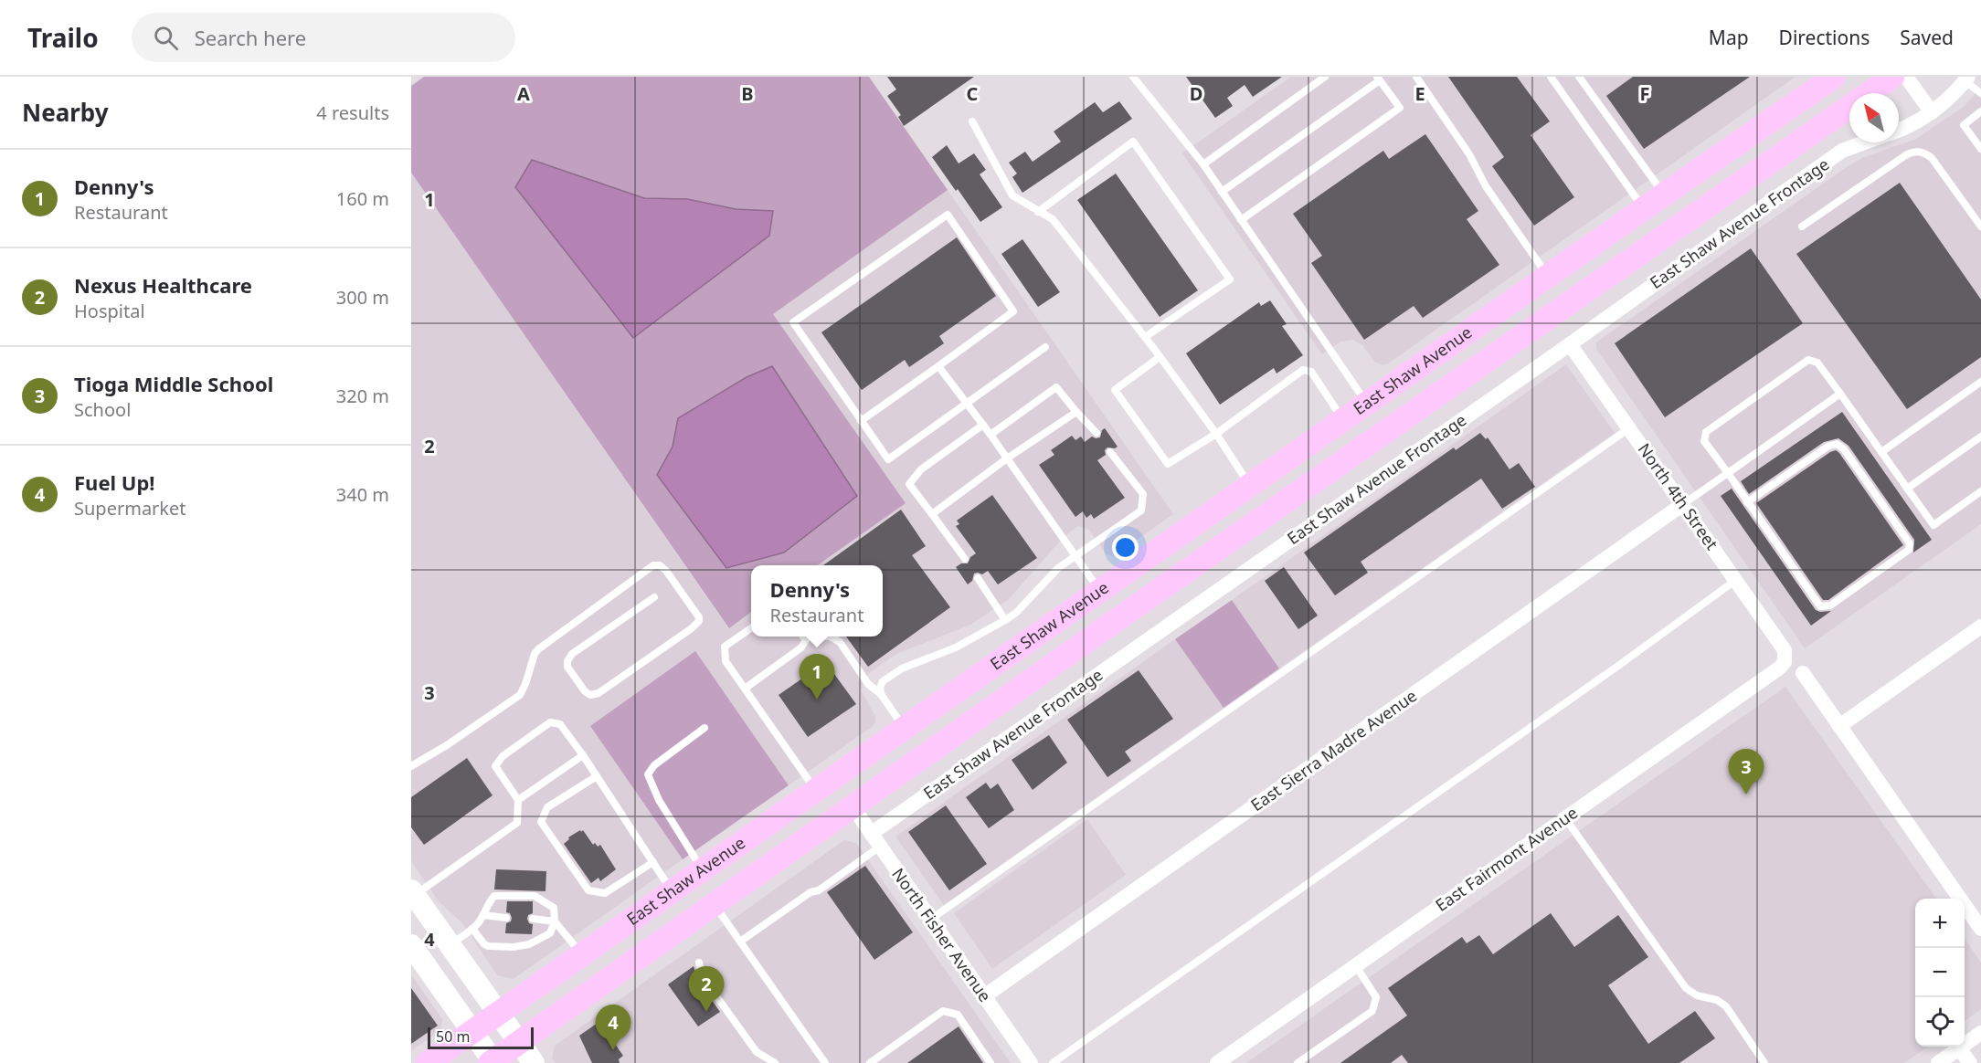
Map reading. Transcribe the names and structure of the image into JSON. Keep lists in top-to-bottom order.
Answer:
{
  "streets": {
    "main road": ["East Shaw Avenue"],
    "street": [
      "East Shaw Avenue Frontage",
      "North 4th Street",
      "East Sierra Madre Avenue",
      "East Fairmont Avenue",
      "North Fisher Avenue"
    ]
  },
  "crossings": [
    ["East Shaw Avenue Frontage", "North 4th Street"],
    ["East Shaw Avenue Frontage", "North Fisher Avenue"],
    ["East Shaw Avenue", "North Fisher Avenue"],
    ["North 4th Street", "East Sierra Madre Avenue"],
    ["North 4th Street", "East Fairmont Avenue"],
    ["East Sierra Madre Avenue", "North Fisher Avenue"]
  ],
  "scale_bar": "50 m",
  "north": "top left",
  "page": {
    "header": "Trailo",
    "search": "Search here",
    "nav": ["Map", "Directions", "Saved"],
    "heading": ["Nearby", "4 results"],
    "list": [
      {
        "mark": "1",
        "name": "Denny's",
        "note": "Restaurant",
        "value": "160 m"
      },
      {
        "mark": "2",
        "name": "Nexus Healthcare",
        "note": "Hospital",
        "value": "300 m"
      },
      {
        "mark": "3",
        "name": "Tioga Middle School",
        "note": "School",
        "value": "320 m"
      },
      {
        "mark": "4",
        "name": "Fuel Up!",
        "note": "Supermarket",
        "value": "340 m"
      }
    ],
    "popup": ["Denny's", "Restaurant"],
    "pins": [
      "1",
      "3",
      "2",
      "4"
    ],
    "map_buttons": ["+", "−"],
    "scale": "50 m"
  },
  "grid": {
    "columns": [
      "A",
      "B",
      "C",
      "D",
      "E",
      "F"
    ],
    "rows": [
      "1",
      "2",
      "3",
      "4"
    ]
  }
}
